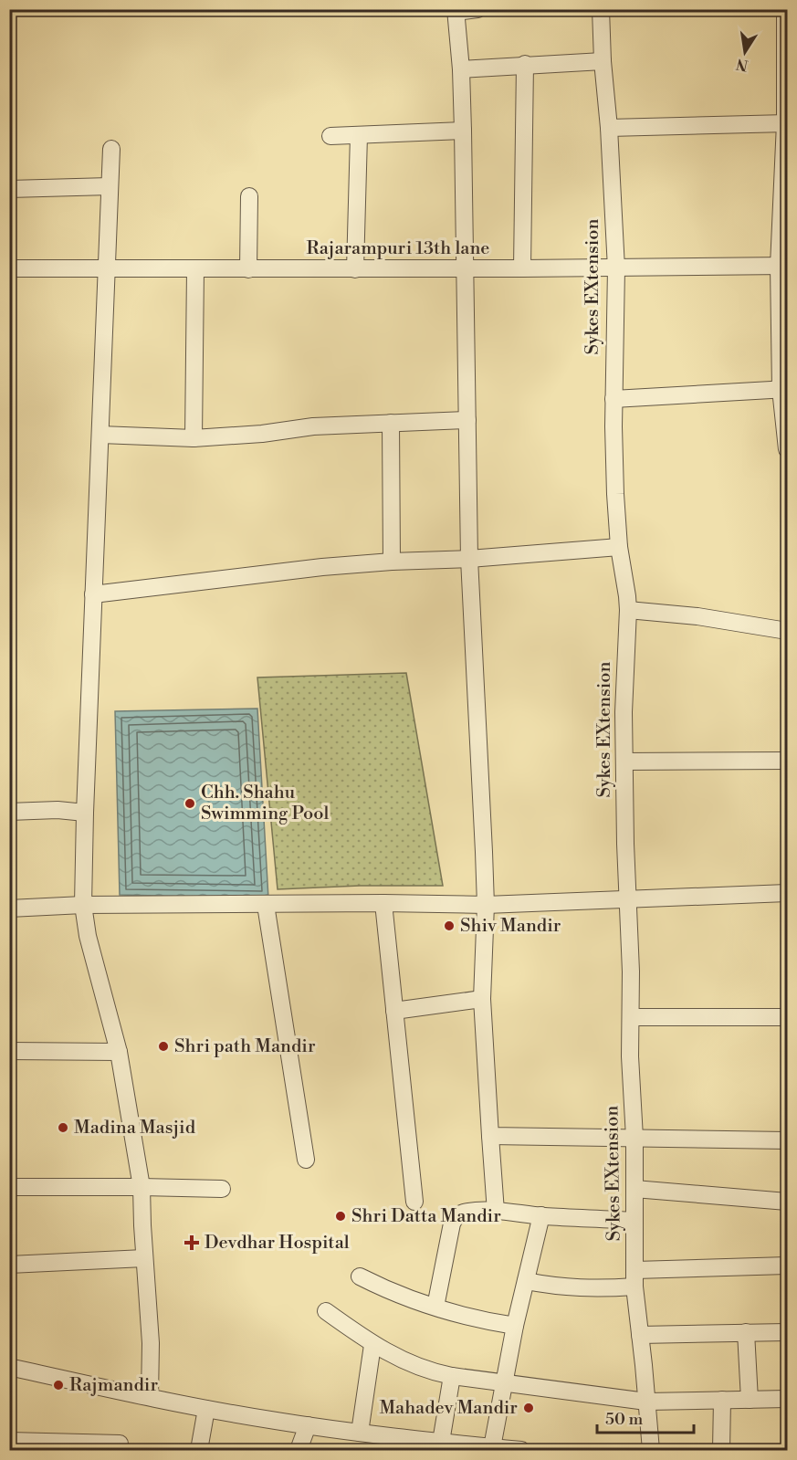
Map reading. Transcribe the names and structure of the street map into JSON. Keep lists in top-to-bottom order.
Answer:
{
  "streets": {
    "street": ["Rajarampuri 13th lane", "Sykes EXtension"]
  },
  "crossings": [
    ["Rajarampuri 13th lane", "Sykes EXtension"]
  ],
  "places": {
    "other": [
      "Chh. Shahu Swimming Pool",
      "Shiv Mandir",
      "Shri path Mandir",
      "Madina Masjid",
      "Shri Datta Mandir",
      "Rajmandir",
      "Mahadev Mandir"
    ],
    "health": ["Devdhar Hospital"]
  },
  "scale_bar": "50 m",
  "north": "bottom"
}
